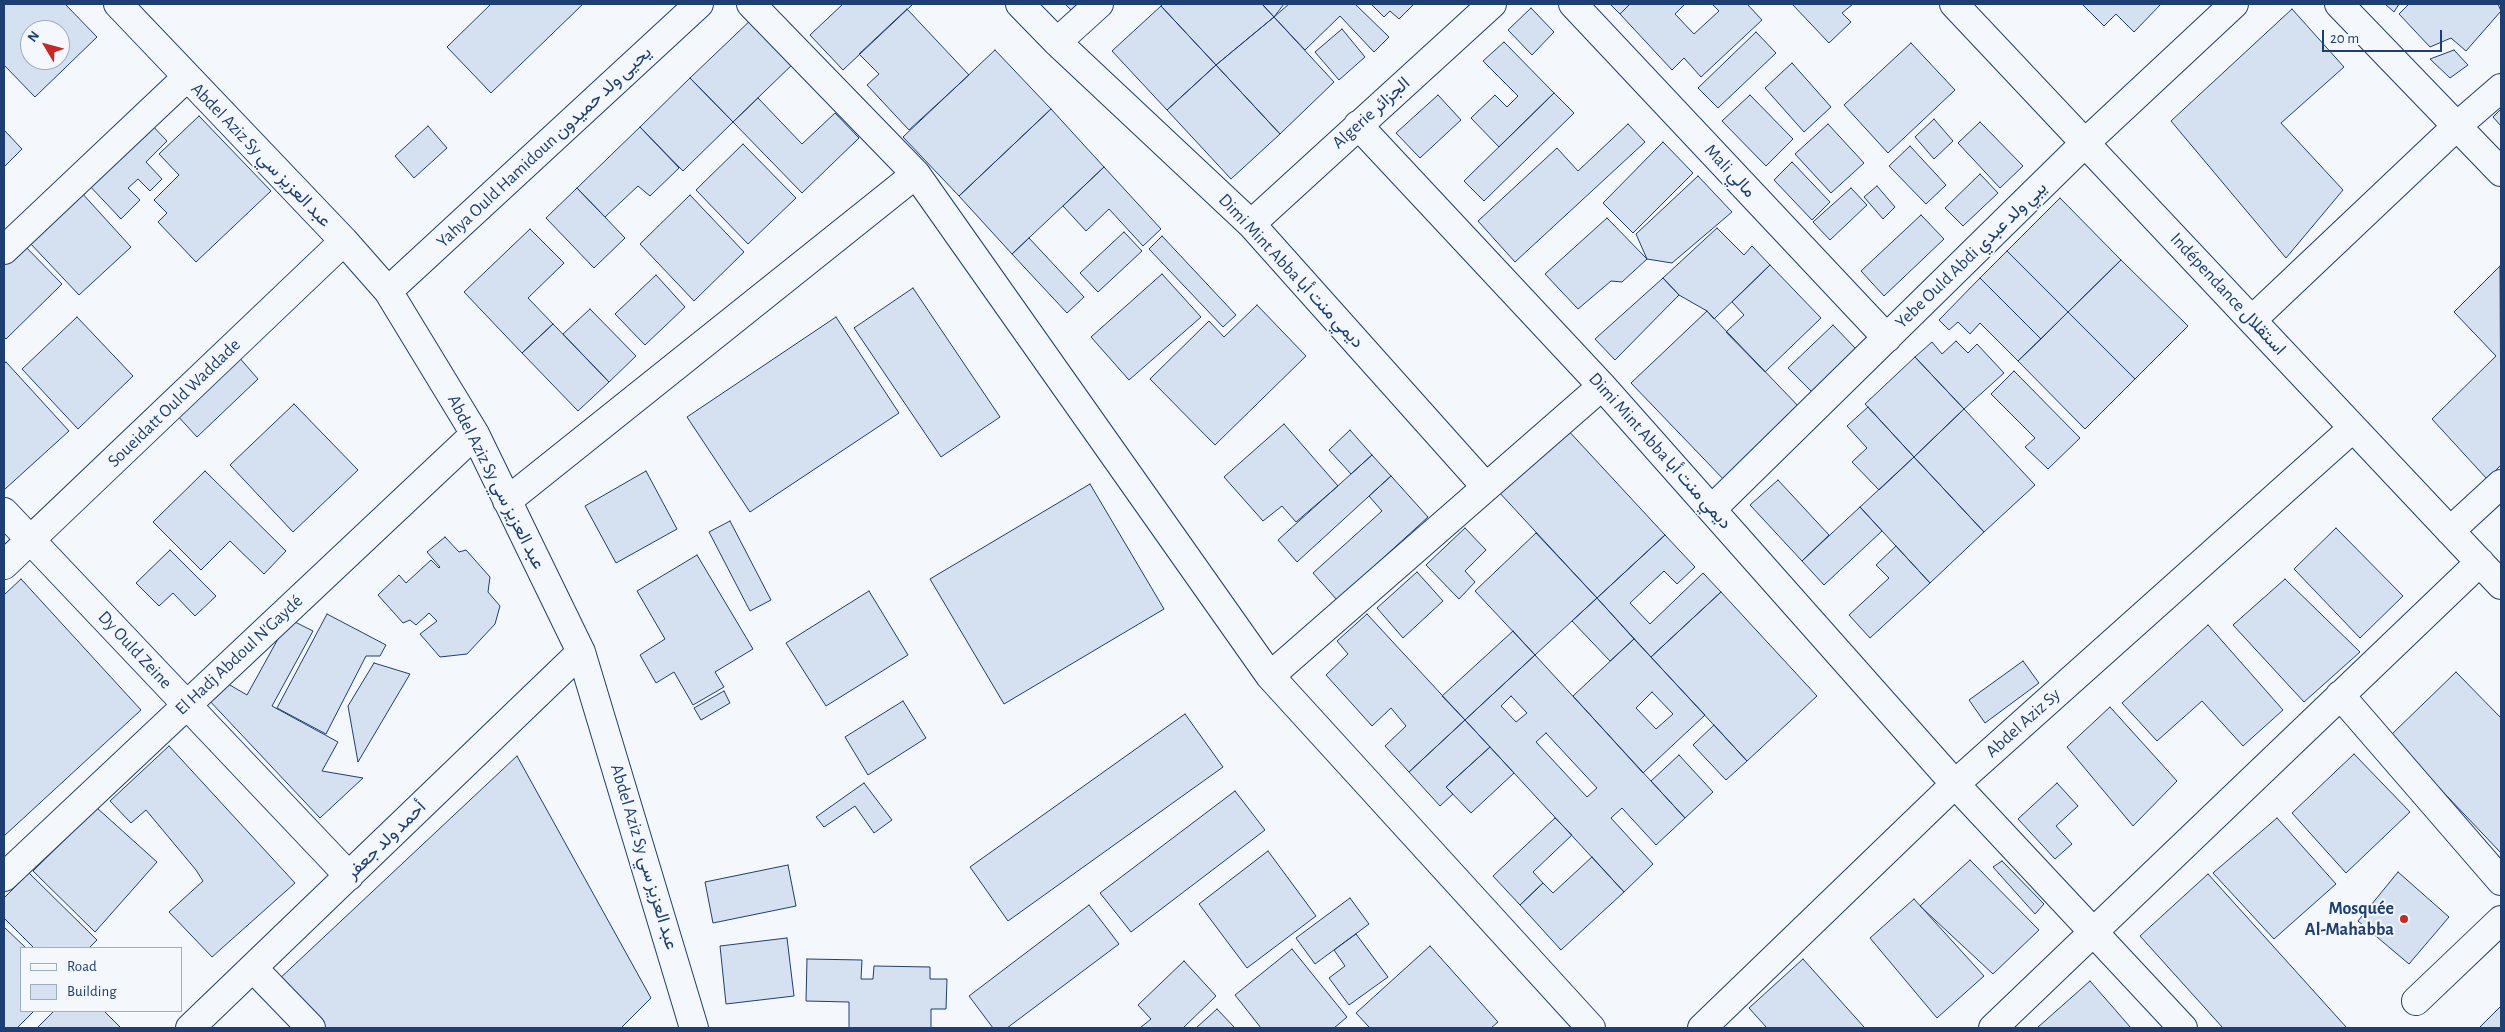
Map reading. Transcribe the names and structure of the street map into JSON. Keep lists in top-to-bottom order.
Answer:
{
  "streets": {
    "street": [
      "Algerie الجزائر",
      "Yahya Ould Hamidoun يحيى ولد حميدون",
      "Abdel Aziz Sy عبد العزيز سي",
      "Mali مالي",
      "Yebe Ould Abdi يبي ولد عبدي",
      "Dimi Mint Abba ديمي منت أبا",
      "Indépendance استقلال",
      "Soueidatt Ould Waddade",
      "Dy Ould Zeine",
      "El Hadj Abdoul N'Gaydé",
      "Abdel Aziz Sy",
      "أحمد ولد جعفر"
    ]
  },
  "crossings": [
    ["Algerie الجزائر", "Dimi Mint Abba ديمي منت أبا"],
    ["Yahya Ould Hamidoun يحيى ولد حميدون", "Abdel Aziz Sy عبد العزيز سي"],
    ["Abdel Aziz Sy عبد العزيز سي", "Soueidatt Ould Waddade"],
    ["Abdel Aziz Sy عبد العزيز سي", "El Hadj Abdoul N'Gaydé"],
    ["Abdel Aziz Sy عبد العزيز سي", "أحمد ولد جعفر"],
    ["Mali مالي", "Yebe Ould Abdi يبي ولد عبدي"],
    ["Yebe Ould Abdi يبي ولد عبدي", "Dimi Mint Abba ديمي منت أبا"],
    ["Yebe Ould Abdi يبي ولد عبدي", "Indépendance استقلال"],
    ["Dimi Mint Abba ديمي منت أبا", "Abdel Aziz Sy"],
    ["Indépendance استقلال", "Abdel Aziz Sy"],
    ["Soueidatt Ould Waddade", "Dy Ould Zeine"],
    ["Dy Ould Zeine", "El Hadj Abdoul N'Gaydé"],
    ["Dy Ould Zeine", "أحمد ولد جعفر"]
  ],
  "places": ["Mosquée Al-Mahabba"],
  "legend": ["Road", "Building"],
  "scale_bar": "20 m",
  "north": "top left"
}
